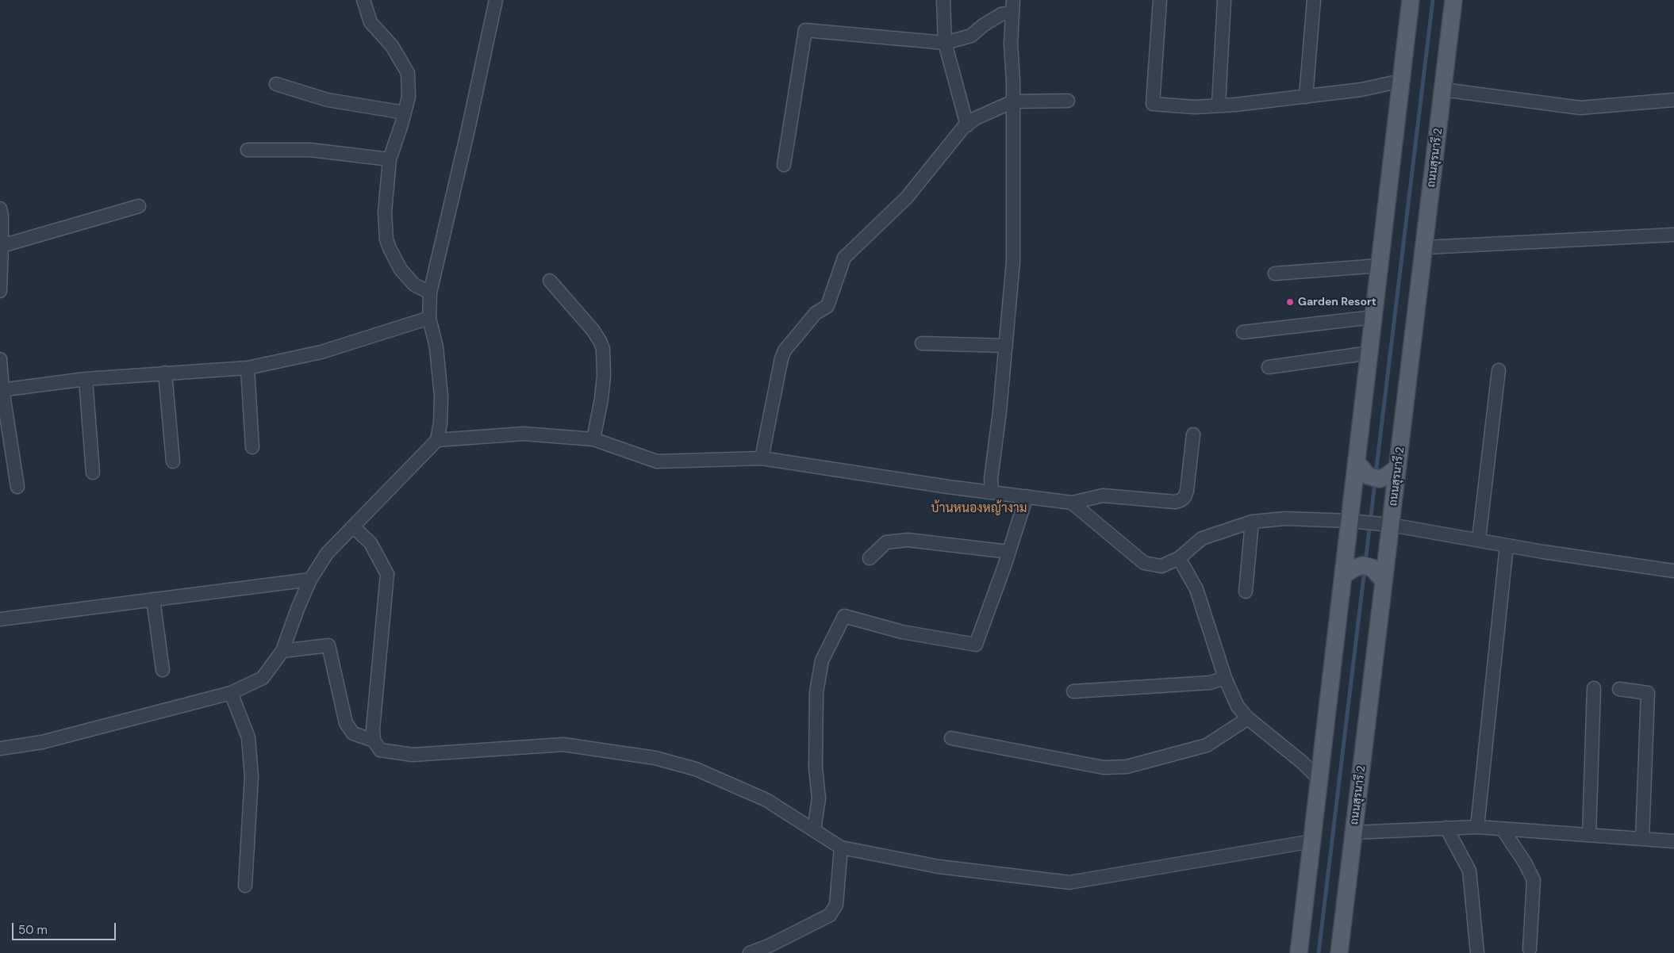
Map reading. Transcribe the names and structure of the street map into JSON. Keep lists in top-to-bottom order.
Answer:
{
  "streets": {
    "main road": ["ถนนสุรนารี 2"]
  },
  "districts": ["บ้านหนองหญ้างาม"],
  "places": ["Garden Resort"],
  "scale_bar": "50 m"
}
